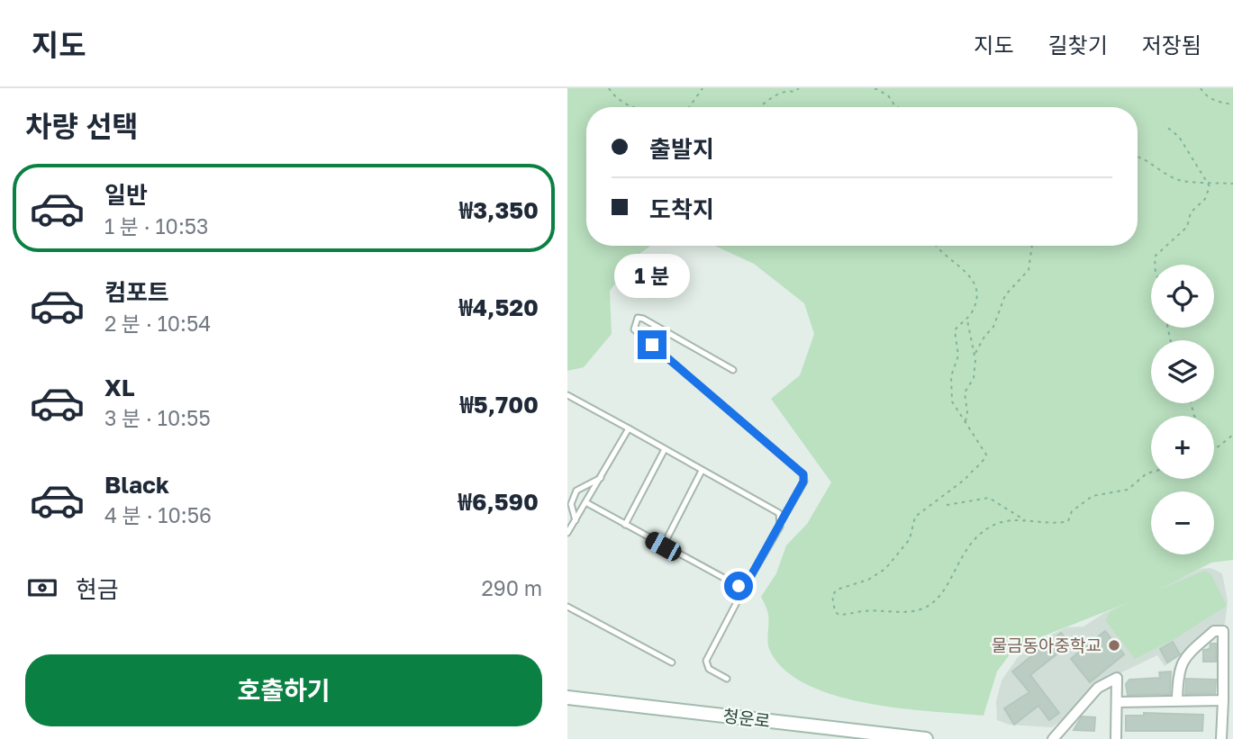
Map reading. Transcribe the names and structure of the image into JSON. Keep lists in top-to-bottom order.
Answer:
{
  "streets": {
    "street": ["청운로"]
  },
  "places": ["물금동아중학교"],
  "page": {
    "header": "지도",
    "nav": ["지도", "길찾기", "저장됨"],
    "heading": "차량 선택",
    "banner": ["출발지", "도착지"],
    "list": [
      {
        "name": "일반",
        "note": "1 분 · 10:53",
        "value": "₩3,350"
      },
      {
        "name": "컴포트",
        "note": "2 분 · 10:54",
        "value": "₩4,520"
      },
      {
        "name": "XL",
        "note": "3 분 · 10:55",
        "value": "₩5,700"
      },
      {
        "name": "Black",
        "note": "4 분 · 10:56",
        "value": "₩6,590"
      }
    ],
    "bubble": "1 분",
    "map_buttons": ["+", "−"],
    "pay": ["현금", "290 m"],
    "buttons": "호출하기"
  }
}
